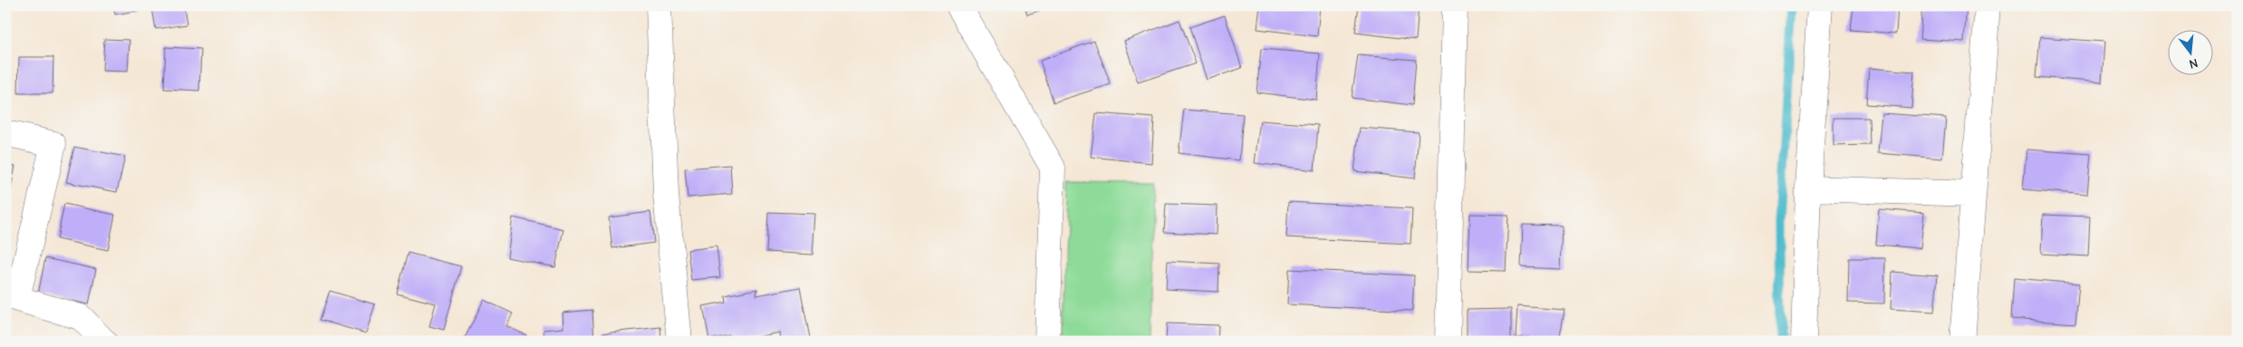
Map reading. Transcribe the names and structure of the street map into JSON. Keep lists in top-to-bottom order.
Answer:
{
  "north": "bottom"
}
